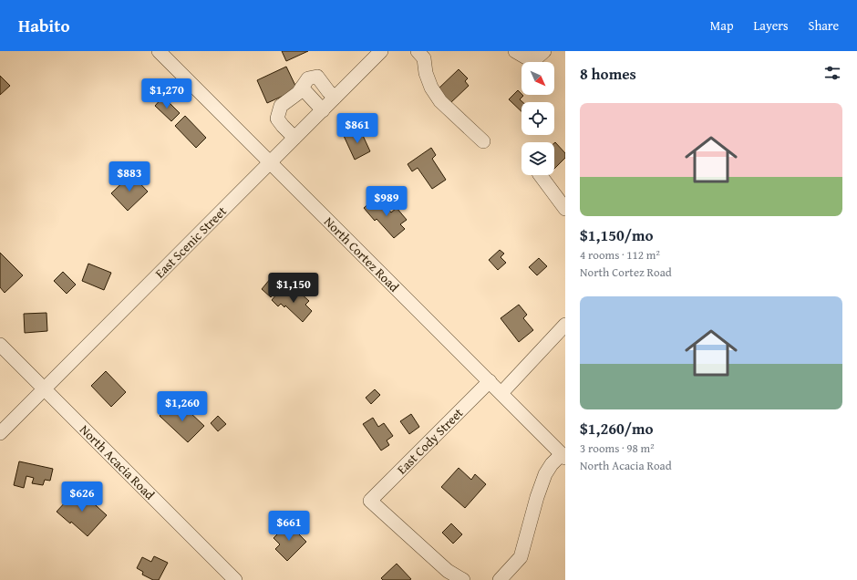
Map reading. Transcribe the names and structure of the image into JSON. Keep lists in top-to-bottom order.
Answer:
{
  "streets": {
    "street": [
      "East Scenic Street",
      "North Cortez Road",
      "East Cody Street",
      "North Acacia Road"
    ]
  },
  "crossings": [
    ["East Scenic Street", "North Cortez Road"],
    ["East Scenic Street", "North Acacia Road"],
    ["North Cortez Road", "East Cody Street"]
  ],
  "north": "bottom right",
  "page": {
    "header": "Habito",
    "nav": ["Map", "Layers", "Share"],
    "heading": "8 homes",
    "price": [
      "$1,270",
      "$861",
      "$883",
      "$989",
      "$1,150",
      "$1,260",
      "$626",
      "$661"
    ],
    "list": [
      {
        "name": "$1,150/mo",
        "note": "4 rooms · 112 m² · North Cortez Road"
      },
      {
        "name": "$1,260/mo",
        "note": "3 rooms · 98 m² · North Acacia Road"
      }
    ]
  }
}
